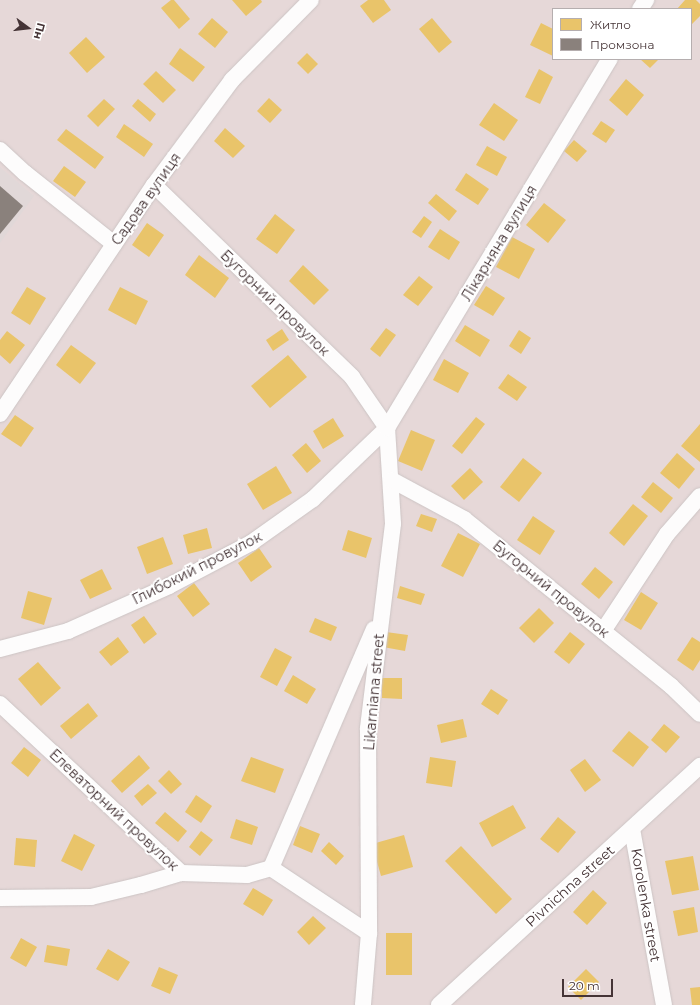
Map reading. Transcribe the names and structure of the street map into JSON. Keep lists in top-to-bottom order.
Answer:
{
  "streets": {
    "street": [
      "Садова вулиця",
      "Лікарняна вулиця",
      "Бугорний провулок",
      "Глибокий провулок",
      "Likarniana street",
      "Елеваторний провулок",
      "Pivnichna street",
      "Korolenka street"
    ]
  },
  "crossings": [
    ["Садова вулиця", "Бугорний провулок"],
    ["Лікарняна вулиця", "Бугорний провулок"],
    ["Лікарняна вулиця", "Глибокий провулок"],
    ["Лікарняна вулиця", "Likarniana street"],
    ["Бугорний провулок", "Глибокий провулок"],
    ["Бугорний провулок", "Likarniana street"],
    ["Глибокий провулок", "Likarniana street"],
    ["Pivnichna street", "Korolenka street"]
  ],
  "legend": ["Житло", "Промзона"],
  "scale_bar": "20 m",
  "north": "right"
}
